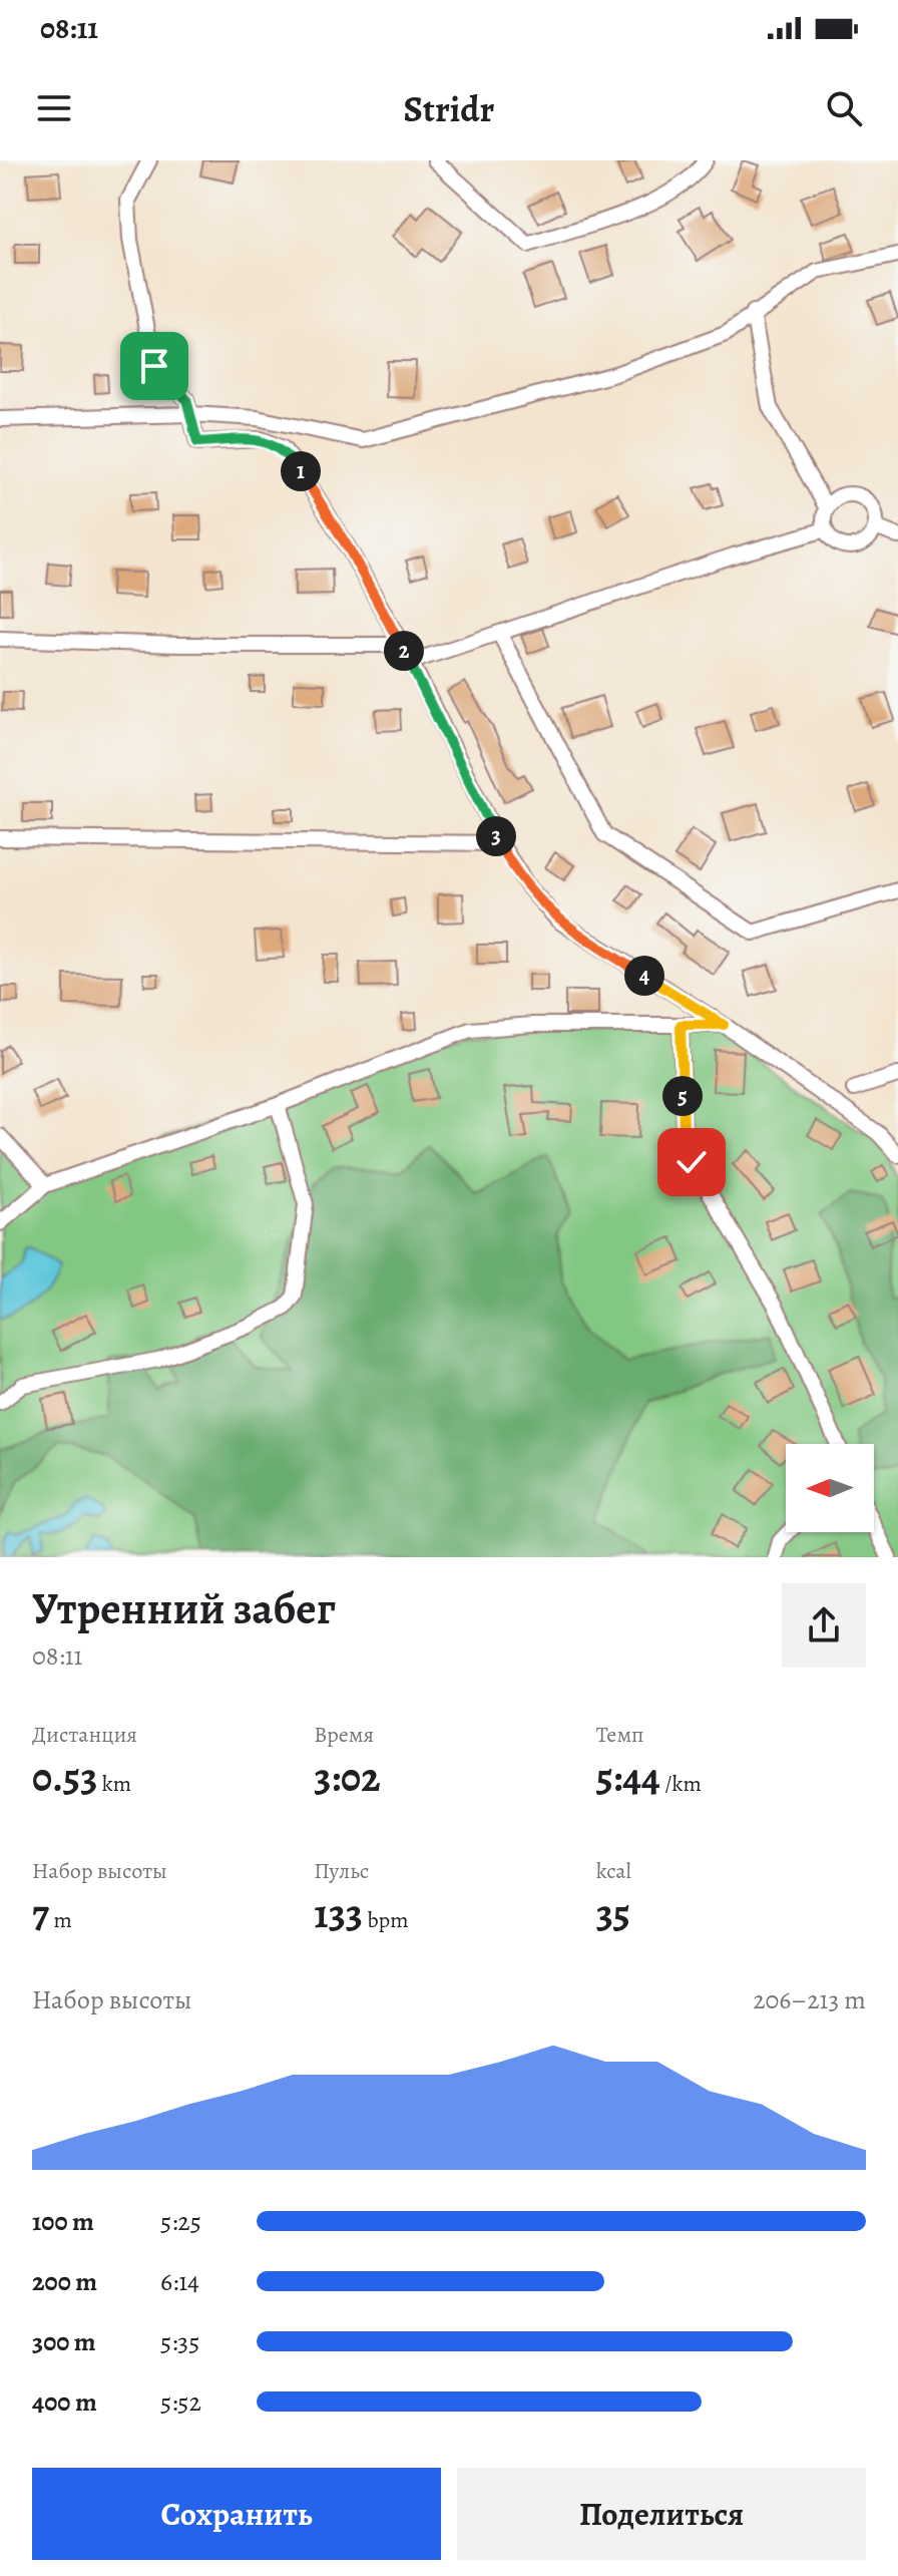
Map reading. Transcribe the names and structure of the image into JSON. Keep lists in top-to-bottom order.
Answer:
{
  "north": "left",
  "page": {
    "status": "08:11",
    "header": "Stridr",
    "pins": [
      "1",
      "2",
      "3",
      "4",
      "5"
    ],
    "heading": ["Утренний забег", "08:11"],
    "stats": [
      ["Дистанция", "0.53 km"],
      ["Время", "3:02"],
      ["Темп", "5:44 /km"],
      ["Набор высоты", "7 m"],
      ["Пульс", "133 bpm"],
      ["kcal", "35"]
    ],
    "chart": ["Набор высоты", "206–213 m"],
    "list": [
      {
        "name": "100 m",
        "note": "5:25"
      },
      {
        "name": "200 m",
        "note": "6:14"
      },
      {
        "name": "300 m",
        "note": "5:35"
      },
      {
        "name": "400 m",
        "note": "5:52"
      }
    ],
    "buttons": ["Сохранить", "Поделиться"]
  }
}
